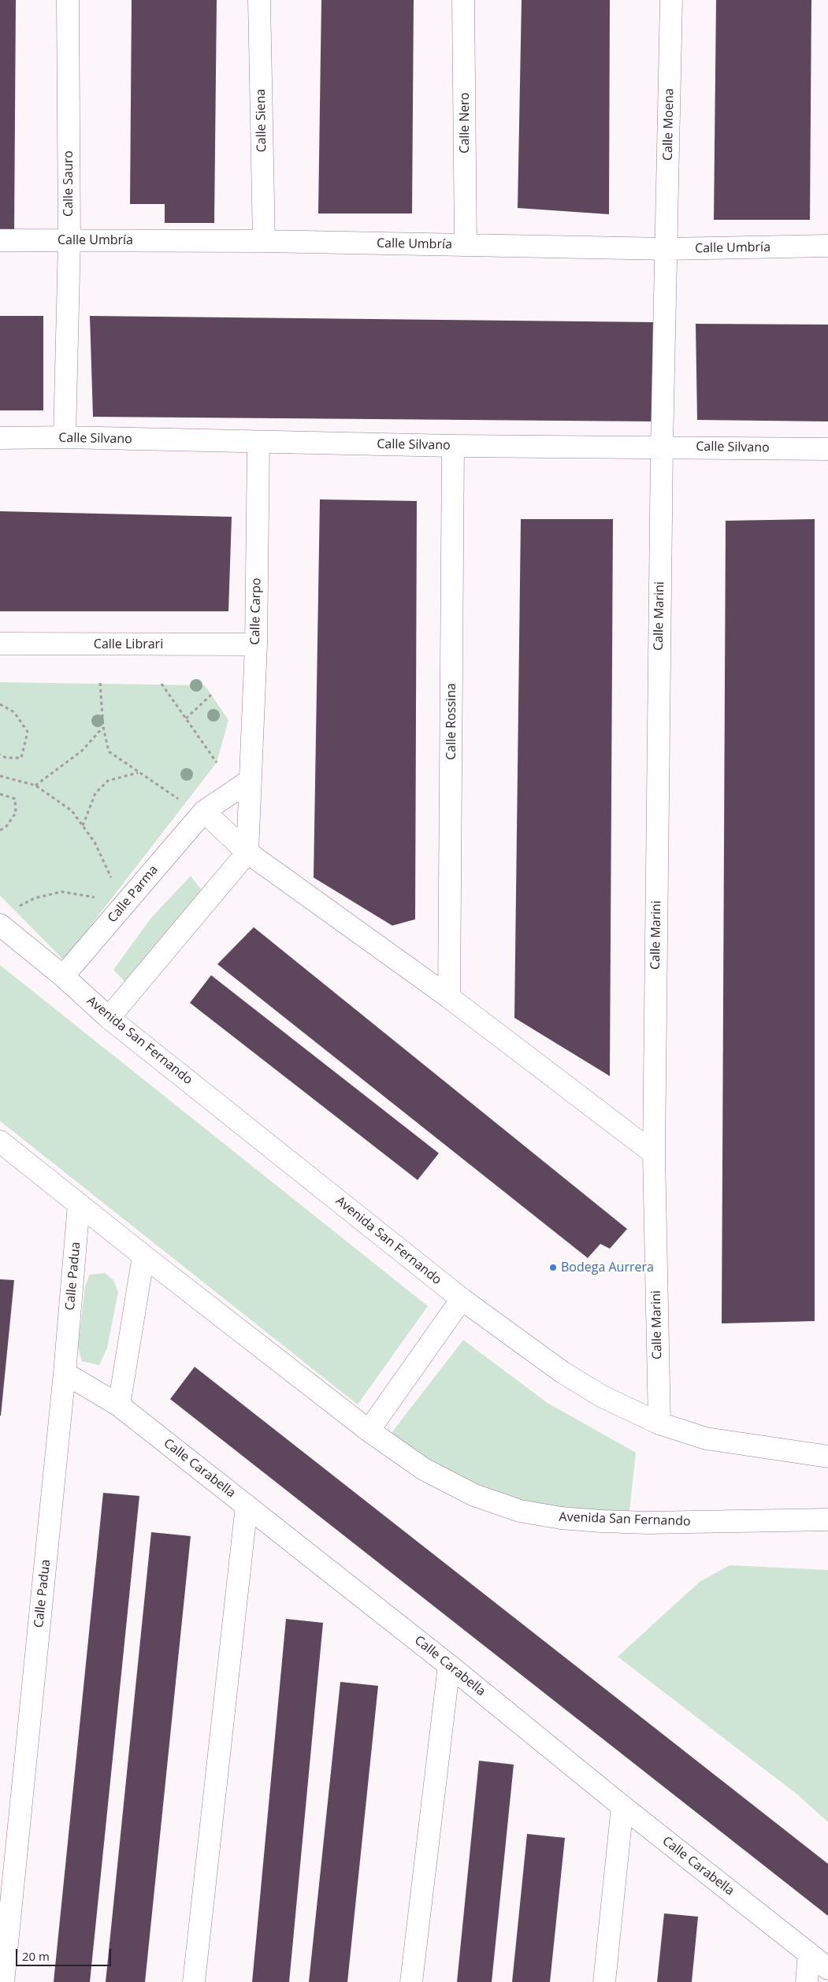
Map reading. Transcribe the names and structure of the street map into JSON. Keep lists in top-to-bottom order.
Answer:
{
  "streets": {
    "street": [
      "Calle Siena",
      "Calle Nero",
      "Calle Moena",
      "Calle Sauro",
      "Calle Umbría",
      "Calle Silvano",
      "Calle Carpo",
      "Calle Marini",
      "Calle Librari",
      "Calle Rossina",
      "Calle Parma",
      "Avenida San Fernando",
      "Calle Padua",
      "Calle Carabella"
    ]
  },
  "crossings": [
    ["Calle Siena", "Calle Umbría"],
    ["Calle Nero", "Calle Umbría"],
    ["Calle Moena", "Calle Umbría"],
    ["Calle Moena", "Calle Silvano"],
    ["Calle Moena", "Calle Marini"],
    ["Calle Sauro", "Calle Umbría"],
    ["Calle Sauro", "Calle Silvano"],
    ["Calle Silvano", "Calle Carpo"],
    ["Calle Silvano", "Calle Marini"],
    ["Calle Silvano", "Calle Rossina"],
    ["Calle Carpo", "Calle Librari"],
    ["Calle Marini", "Avenida San Fernando"],
    ["Calle Parma", "Avenida San Fernando"],
    ["Avenida San Fernando", "Calle Padua"],
    ["Calle Padua", "Calle Carabella"]
  ],
  "places": ["Bodega Aurrera"],
  "scale_bar": "20 m"
}
